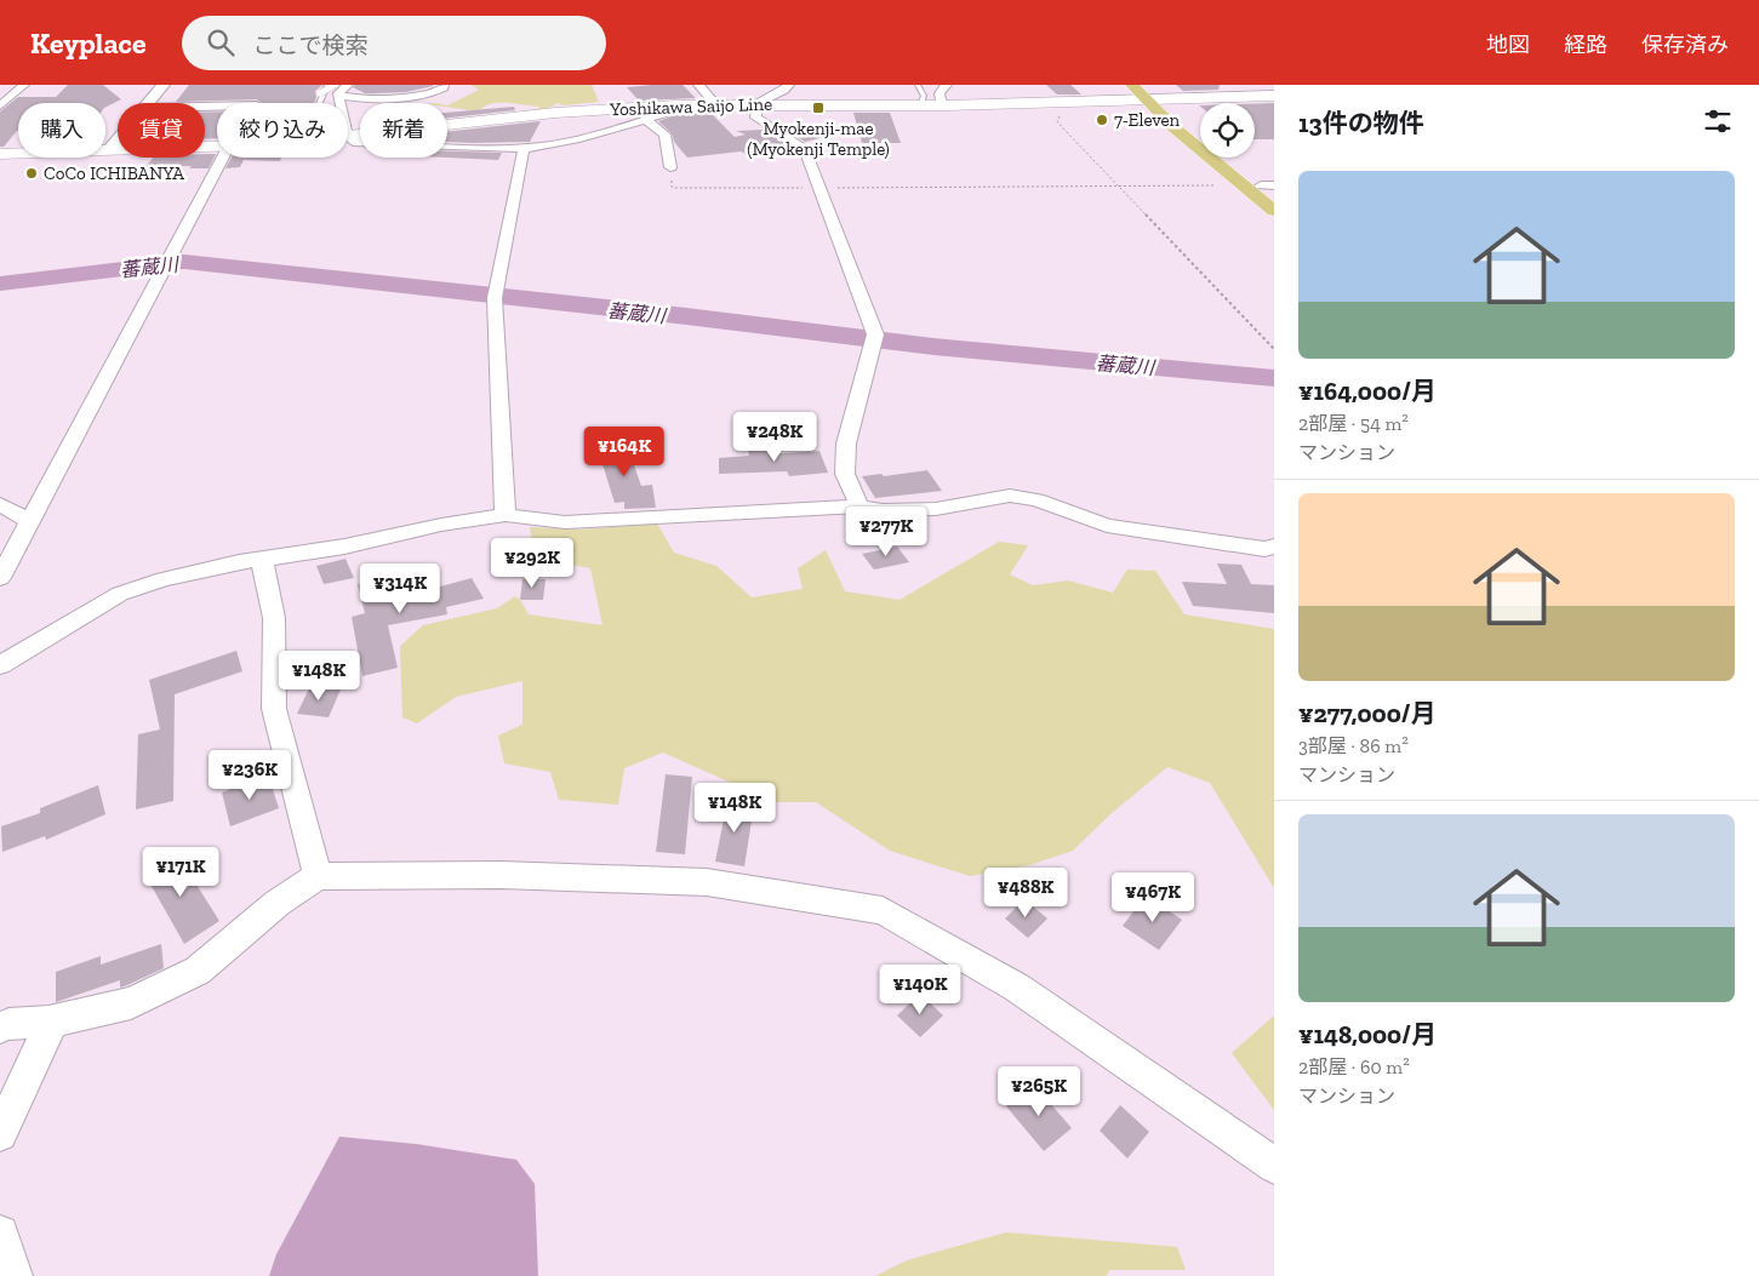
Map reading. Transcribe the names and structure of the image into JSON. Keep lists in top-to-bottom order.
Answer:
{
  "streets": {
    "main road": ["Yoshikawa Saijo Line"]
  },
  "water": ["蕃蔵川"],
  "places": {
    "transit": ["Myokenji-mae (Myokenji Temple)"],
    "other": ["7-Eleven", "CoCo ICHIBANYA"]
  },
  "page": {
    "header": "Keyplace",
    "search": "ここで検索",
    "nav": ["地図", "経路", "保存済み"],
    "heading": "13件の物件",
    "chip": [
      "購入",
      "賃貸",
      "絞り込み",
      "新着"
    ],
    "list": [
      {
        "name": "¥164,000/月",
        "note": "2部屋 · 54 m² · マンション"
      },
      {
        "name": "¥277,000/月",
        "note": "3部屋 · 86 m² · マンション"
      },
      {
        "name": "¥148,000/月",
        "note": "2部屋 · 60 m² · マンション"
      }
    ],
    "price": [
      "¥248K",
      "¥164K",
      "¥277K",
      "¥292K",
      "¥314K",
      "¥148K",
      "¥236K",
      "¥148K",
      "¥171K",
      "¥488K",
      "¥467K",
      "¥140K",
      "¥265K"
    ]
  }
}
